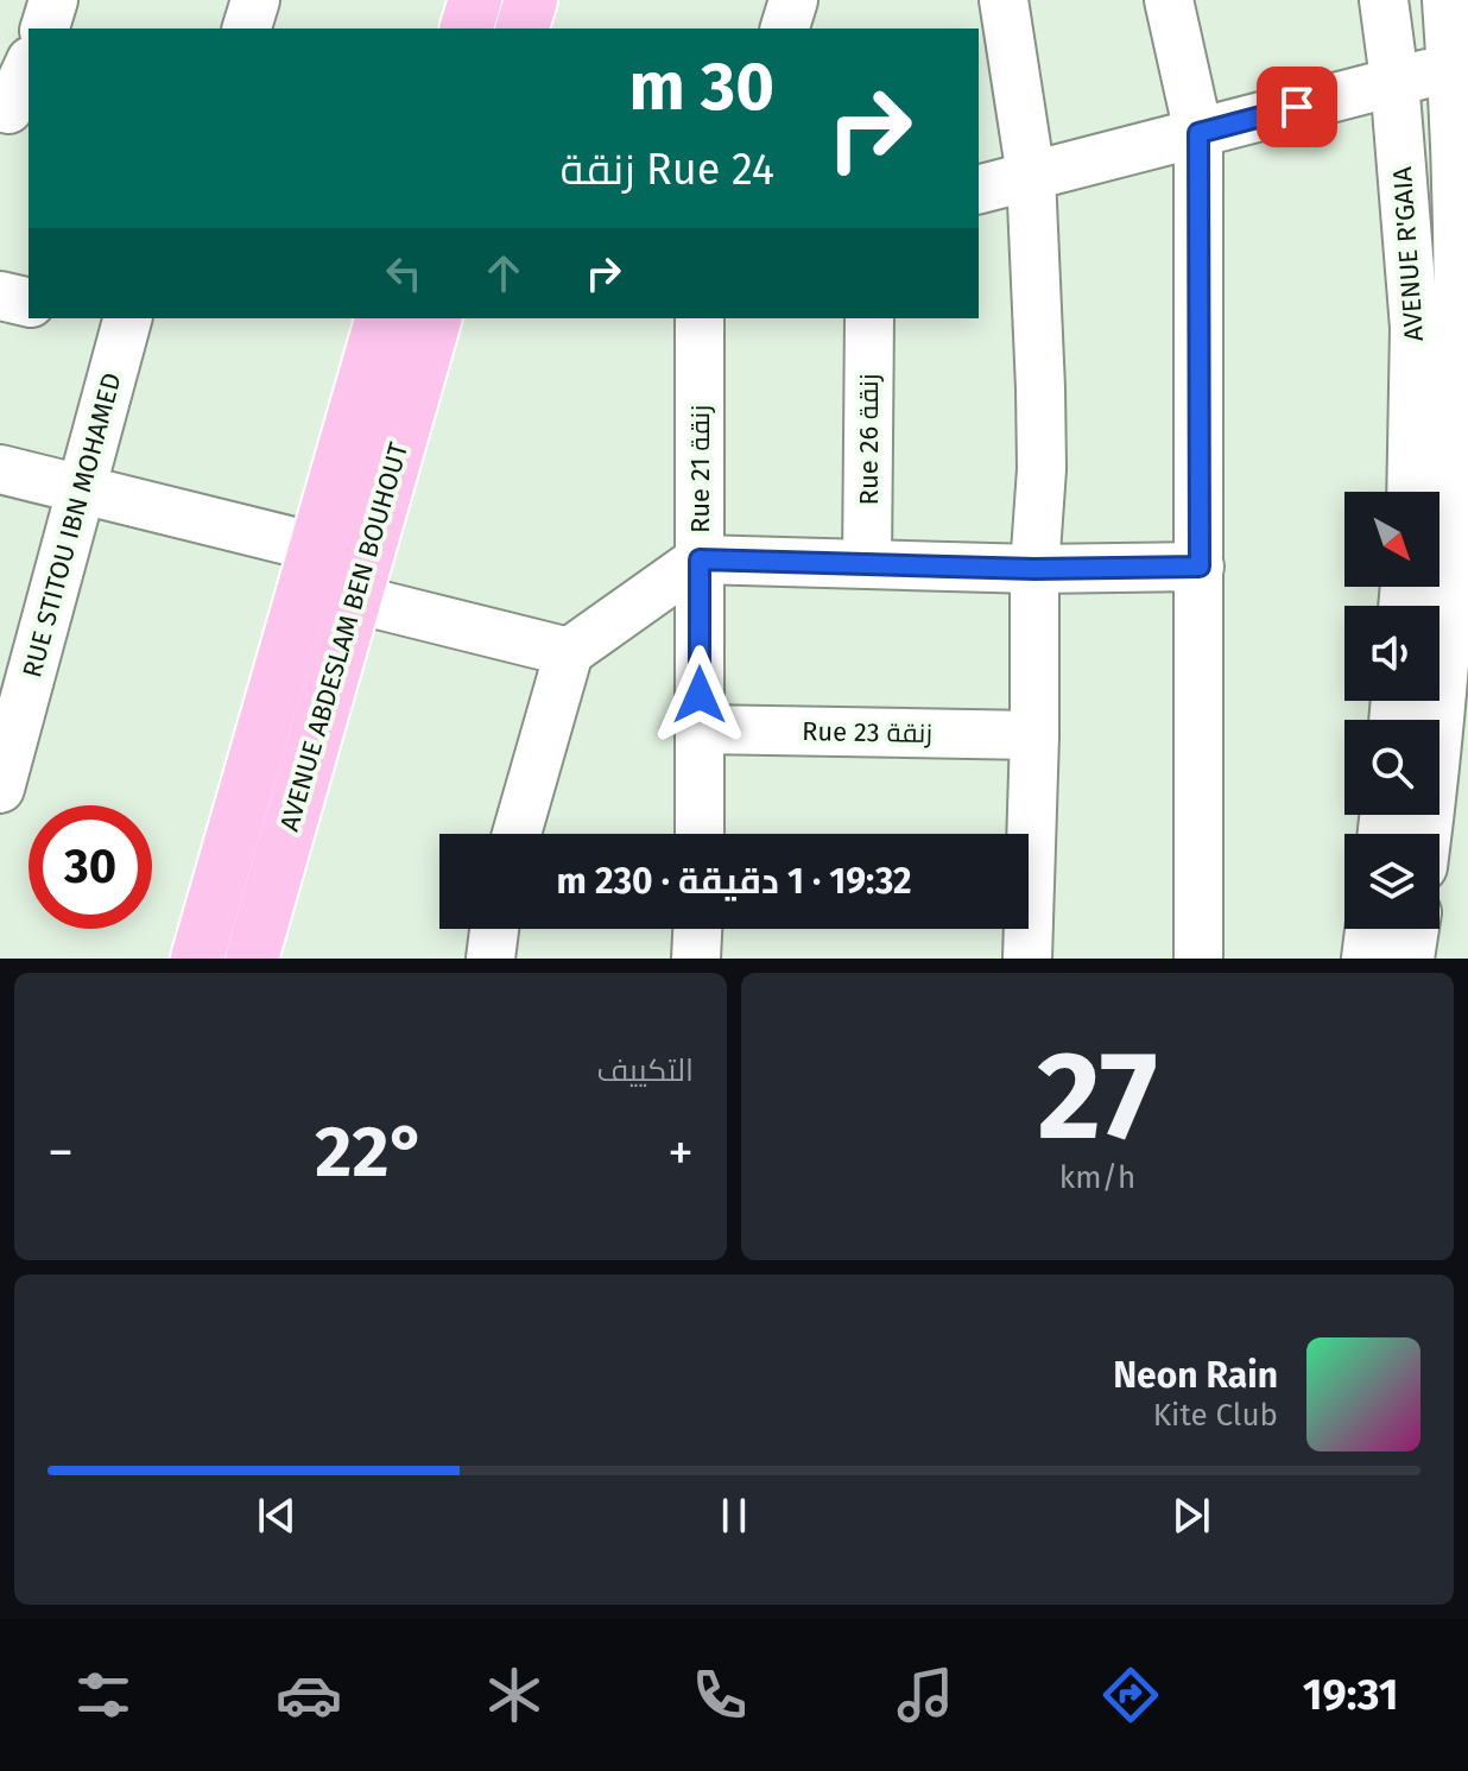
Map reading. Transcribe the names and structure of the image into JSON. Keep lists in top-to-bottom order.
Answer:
{
  "streets": {
    "main road": ["AVENUE ABDESLAM BEN BOUHOUT"],
    "street": [
      "AVENUE R'GAIA",
      "Rue 26 زنقة",
      "Rue 21 زنقة",
      "RUE STITOU IBN MOHAMED",
      "Rue 23 زنقة"
    ]
  },
  "crossings": [
    ["Rue 21 زنقة", "Rue 23 زنقة"]
  ],
  "north": "bottom right",
  "page": {
    "turn": ["30 m", "Rue 24 زنقة"],
    "limit": "30",
    "trip": "19:32 · 1 دقيقة · 230 m",
    "tile": [
      ["27", "km/h"],
      "التكييف"
    ],
    "heat": ["−", "22°", "+"],
    "song": ["Neon Rain", "Kite Club"],
    "tabs": "19:31"
  }
}
